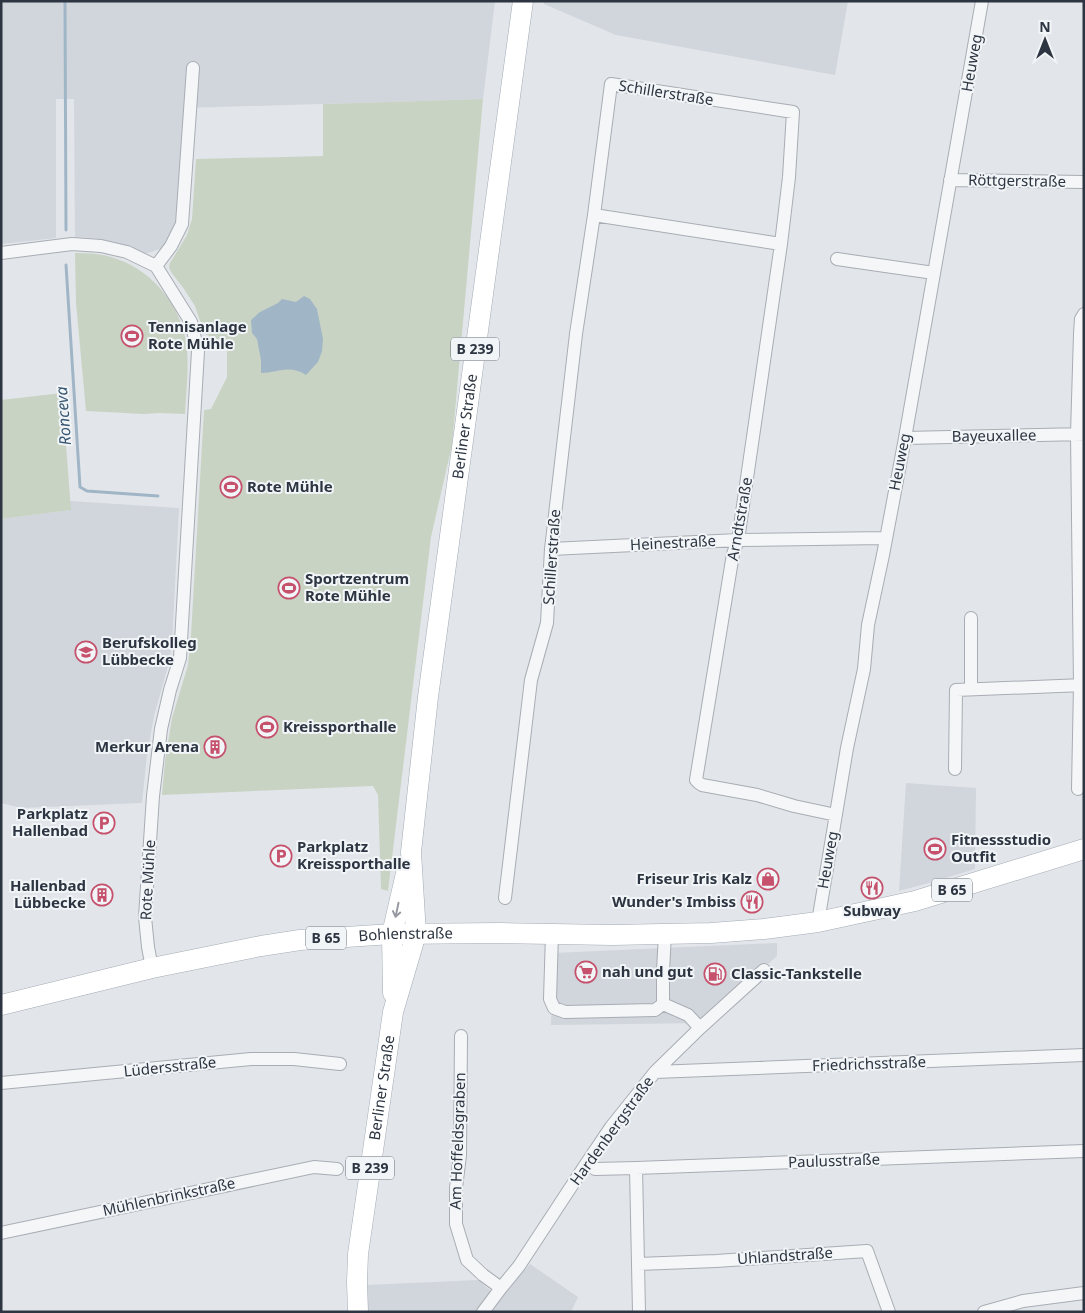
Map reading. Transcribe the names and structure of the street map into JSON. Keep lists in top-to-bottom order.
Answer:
{
  "streets": {
    "main road": [
      "B 239",
      "Berliner Straße",
      "B 65",
      "Bohlenstraße"
    ],
    "street": [
      "Heuweg",
      "Schillerstraße",
      "Röttgerstraße",
      "Bayeuxallee",
      "Arndtstraße",
      "Heinestraße",
      "Rote Mühle",
      "Friedrichsstraße",
      "Lüdersstraße",
      "Hardenbergstraße",
      "Am Hoffeldsgraben",
      "Paulusstraße",
      "Mühlenbrinkstraße",
      "Uhlandstraße"
    ]
  },
  "crossings": [
    ["Heuweg", "Röttgerstraße"],
    ["Heuweg", "Bayeuxallee"],
    ["Heuweg", "Arndtstraße"],
    ["Heuweg", "Heinestraße"],
    ["Heuweg", "B 65"],
    ["Heuweg", "Bohlenstraße"],
    ["Schillerstraße", "Arndtstraße"],
    ["Schillerstraße", "Heinestraße"],
    ["Berliner Straße", "Bohlenstraße"],
    ["Arndtstraße", "Heinestraße"],
    ["Rote Mühle", "Bohlenstraße"],
    ["B 65", "Bohlenstraße"],
    ["Friedrichsstraße", "Hardenbergstraße"],
    ["Hardenbergstraße", "Am Hoffeldsgraben"],
    ["Hardenbergstraße", "Paulusstraße"]
  ],
  "water": ["Ronceva"],
  "places": {
    "sports": [
      "Tennisanlage Rote Mühle",
      "Rote Mühle",
      "Sportzentrum Rote Mühle",
      "Kreissporthalle",
      "Fitnessstudio Outfit"
    ],
    "school or university": ["Berufskolleg Lübbecke"],
    "building": ["Merkur Arena", "Hallenbad Lübbecke"],
    "parking": ["Parkplatz Hallenbad", "Parkplatz Kreissporthalle"],
    "shop": ["Friseur Iris Kalz"],
    "restaurant": ["Subway", "Wunder's Imbiss"],
    "supermarket": ["nah und gut"],
    "fuel station": ["Classic-Tankstelle"]
  },
  "north": "top"
}
